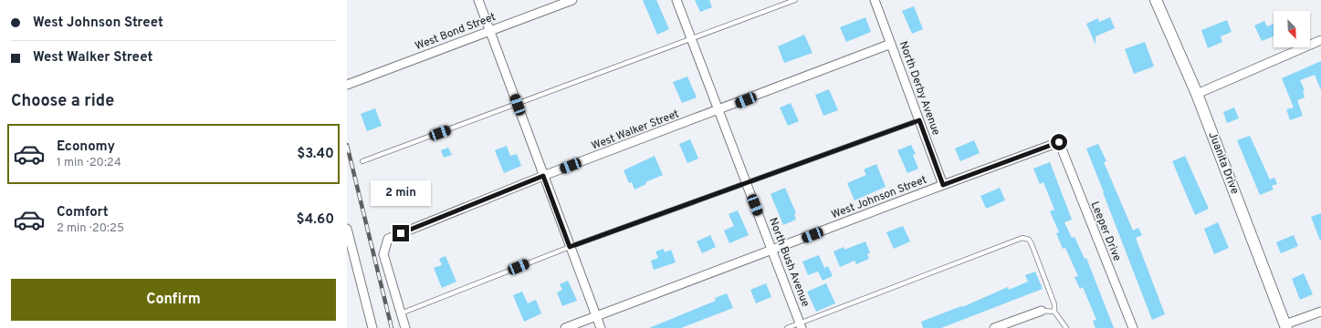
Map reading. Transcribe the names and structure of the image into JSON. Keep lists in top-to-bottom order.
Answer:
{
  "streets": {
    "street": [
      "West Bond Street",
      "North Derby Avenue",
      "West Walker Street",
      "Juanita Drive",
      "West Johnson Street",
      "Leeper Drive",
      "North Bush Avenue"
    ]
  },
  "crossings": [
    ["North Derby Avenue", "West Walker Street"],
    ["North Derby Avenue", "West Johnson Street"],
    ["West Walker Street", "North Bush Avenue"],
    ["West Johnson Street", "Leeper Drive"],
    ["West Johnson Street", "North Bush Avenue"]
  ],
  "north": "bottom right",
  "page": {
    "banner": ["West Johnson Street", "West Walker Street"],
    "heading": "Choose a ride",
    "list": [
      {
        "name": "Economy",
        "note": "1 min · 20:24",
        "value": "$3.40"
      },
      {
        "name": "Comfort",
        "note": "2 min · 20:25",
        "value": "$4.60"
      }
    ],
    "bubble": "2 min",
    "buttons": "Confirm"
  }
}
